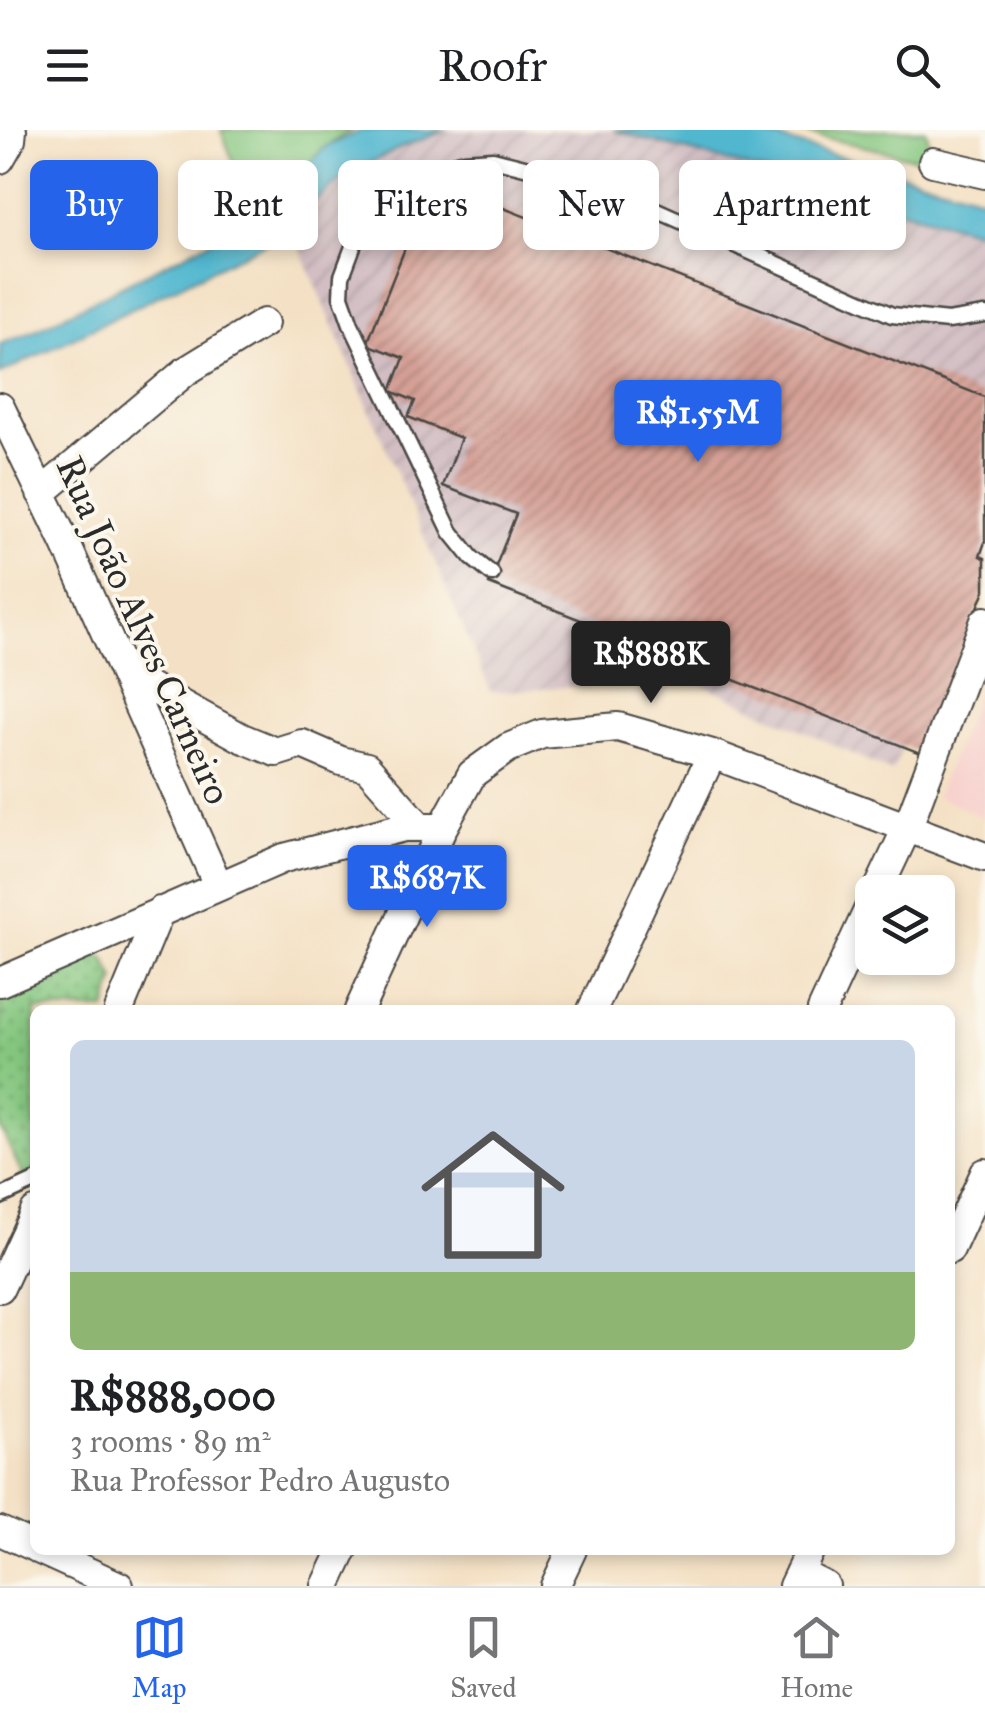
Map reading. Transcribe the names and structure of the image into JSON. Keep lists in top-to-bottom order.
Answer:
{
  "streets": {
    "street": ["Rua João Alves Carneiro"]
  },
  "page": {
    "header": "Roofr",
    "chip": [
      "Buy",
      "Rent",
      "Filters",
      "New",
      "Apartment"
    ],
    "price": ["R$1.55M", "R$888K", "R$687K"],
    "list": [
      {
        "name": "R$888,000",
        "note": "3 rooms · 89 m² · Rua Professor Pedro Augusto"
      }
    ],
    "tabs": ["Map", "Saved", "Home"]
  }
}
